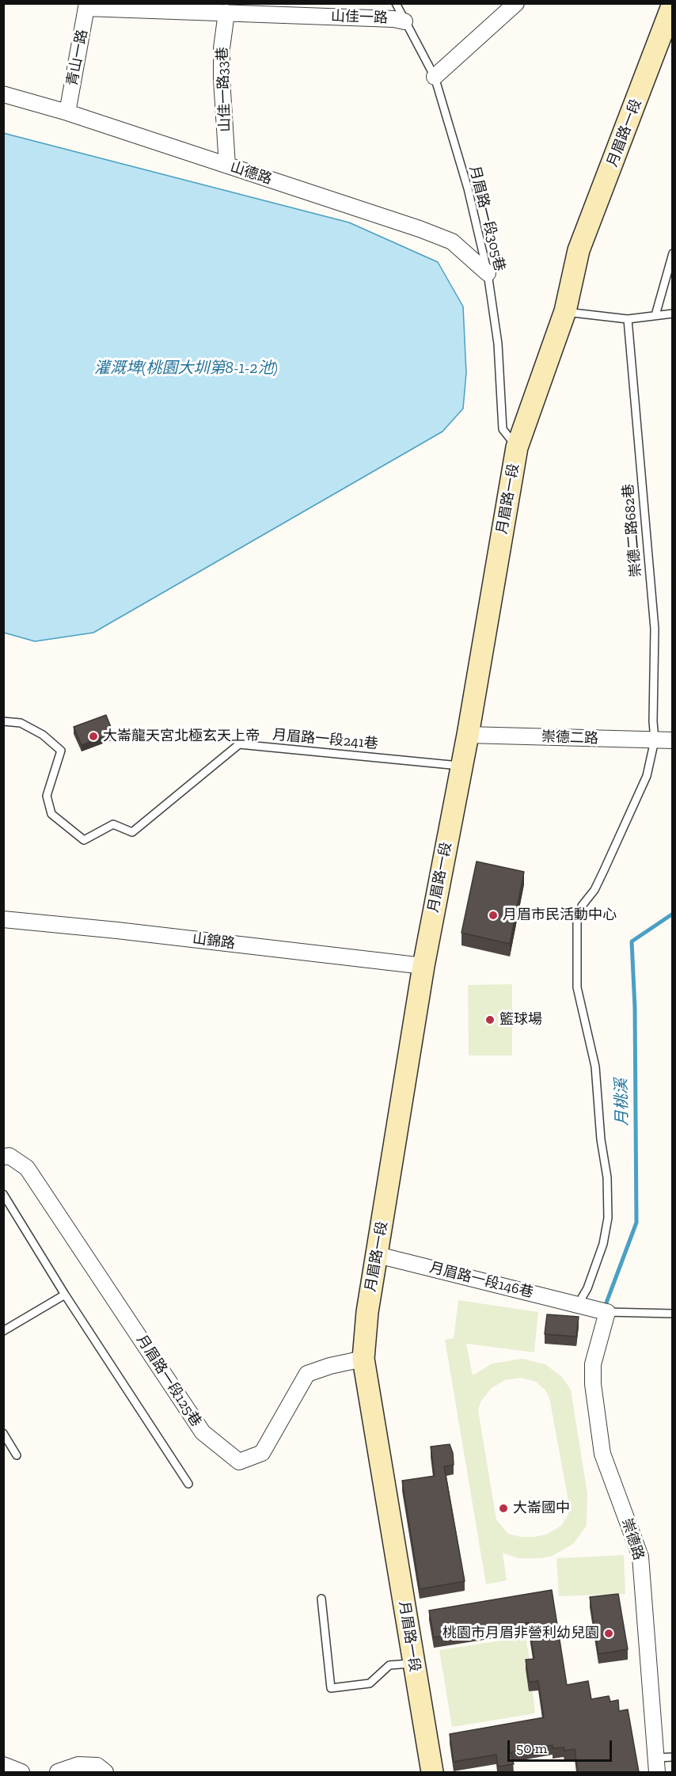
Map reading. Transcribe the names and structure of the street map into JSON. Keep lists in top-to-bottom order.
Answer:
{
  "streets": {
    "street": [
      "山佳一路",
      "青山一路",
      "山佳一路33巷",
      "月眉路一段",
      "山德路",
      "崇德二路",
      "山錦路",
      "月眉路一段146巷",
      "月眉路一段125巷",
      "崇德路"
    ],
    "lane": ["月眉路一段305巷", "崇德二路682巷", "月眉路一段241巷"]
  },
  "crossings": [
    ["山佳一路", "青山一路"],
    ["山佳一路", "山佳一路33巷"],
    ["山佳一路", "月眉路一段305巷"],
    ["青山一路", "山德路"],
    ["山佳一路33巷", "山德路"],
    ["月眉路一段", "月眉路一段305巷"],
    ["月眉路一段", "崇德二路"],
    ["月眉路一段", "月眉路一段241巷"],
    ["月眉路一段", "山錦路"],
    ["月眉路一段", "月眉路一段146巷"],
    ["月眉路一段", "月眉路一段125巷"],
    ["山德路", "月眉路一段305巷"],
    ["崇德二路682巷", "崇德二路"],
    ["崇德二路682巷", "月眉路一段146巷"],
    ["月眉路一段146巷", "崇德路"]
  ],
  "water": ["灌溉埤(桃園大圳第8-1-2池)", "月桃溪"],
  "places": [
    "大崙龍天宮北極玄天上帝",
    "月眉市民活動中心",
    "籃球場",
    "大崙國中",
    "桃園市月眉非營利幼兒園"
  ],
  "scale_bar": "50 m"
}
